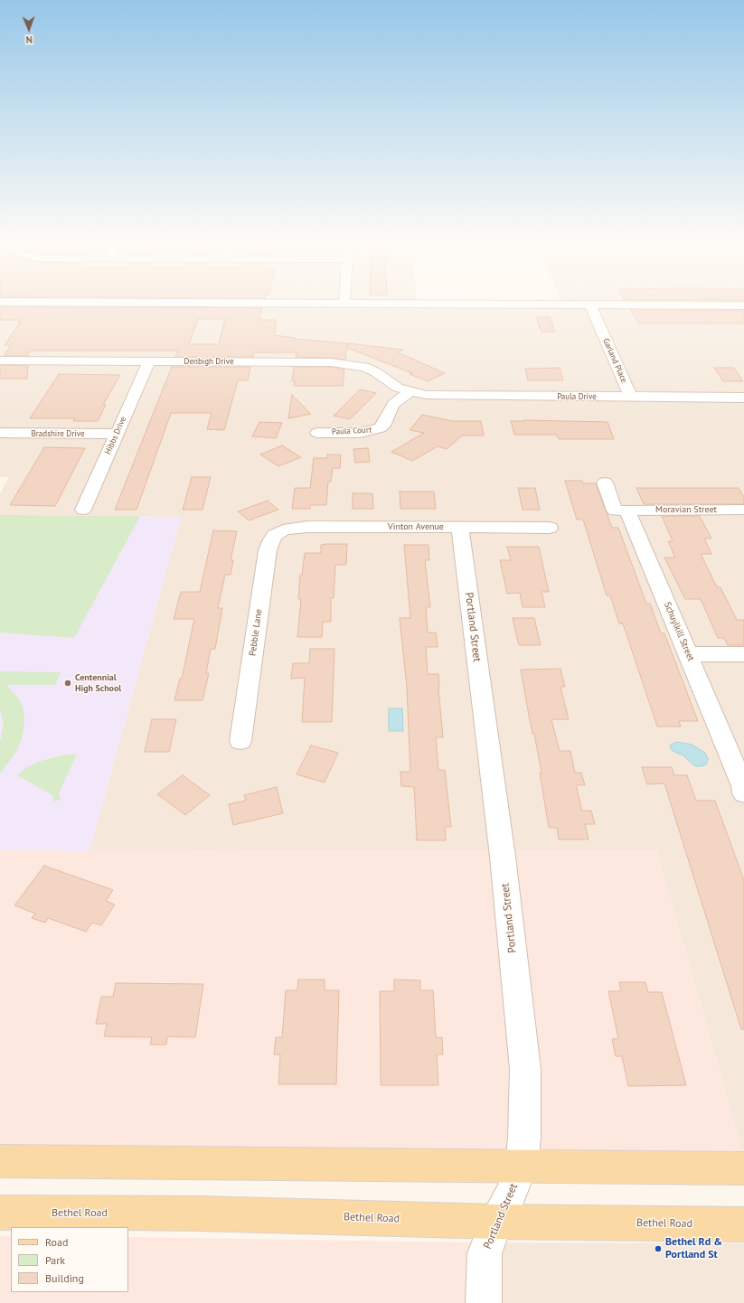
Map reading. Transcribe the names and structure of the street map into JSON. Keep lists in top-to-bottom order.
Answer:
{
  "streets": {
    "main road": ["Bethel Road"],
    "street": [
      "Garland Place",
      "Denbigh Drive",
      "Paula Drive",
      "Paula Court",
      "Bradshire Drive",
      "Hibbs Drive",
      "Moravian Street",
      "Vinton Avenue",
      "Portland Street",
      "Schuylkill Street",
      "Pebble Lane"
    ]
  },
  "crossings": [
    ["Garland Place", "Paula Drive"],
    ["Denbigh Drive", "Paula Drive"],
    ["Denbigh Drive", "Paula Court"],
    ["Denbigh Drive", "Hibbs Drive"],
    ["Paula Drive", "Paula Court"],
    ["Bradshire Drive", "Hibbs Drive"],
    ["Moravian Street", "Schuylkill Street"],
    ["Vinton Avenue", "Portland Street"],
    ["Vinton Avenue", "Pebble Lane"],
    ["Portland Street", "Bethel Road"]
  ],
  "places": ["Centennial High School", "Bethel Rd & Portland St"],
  "legend": ["Road", "Park", "Building"],
  "north": "bottom"
}
